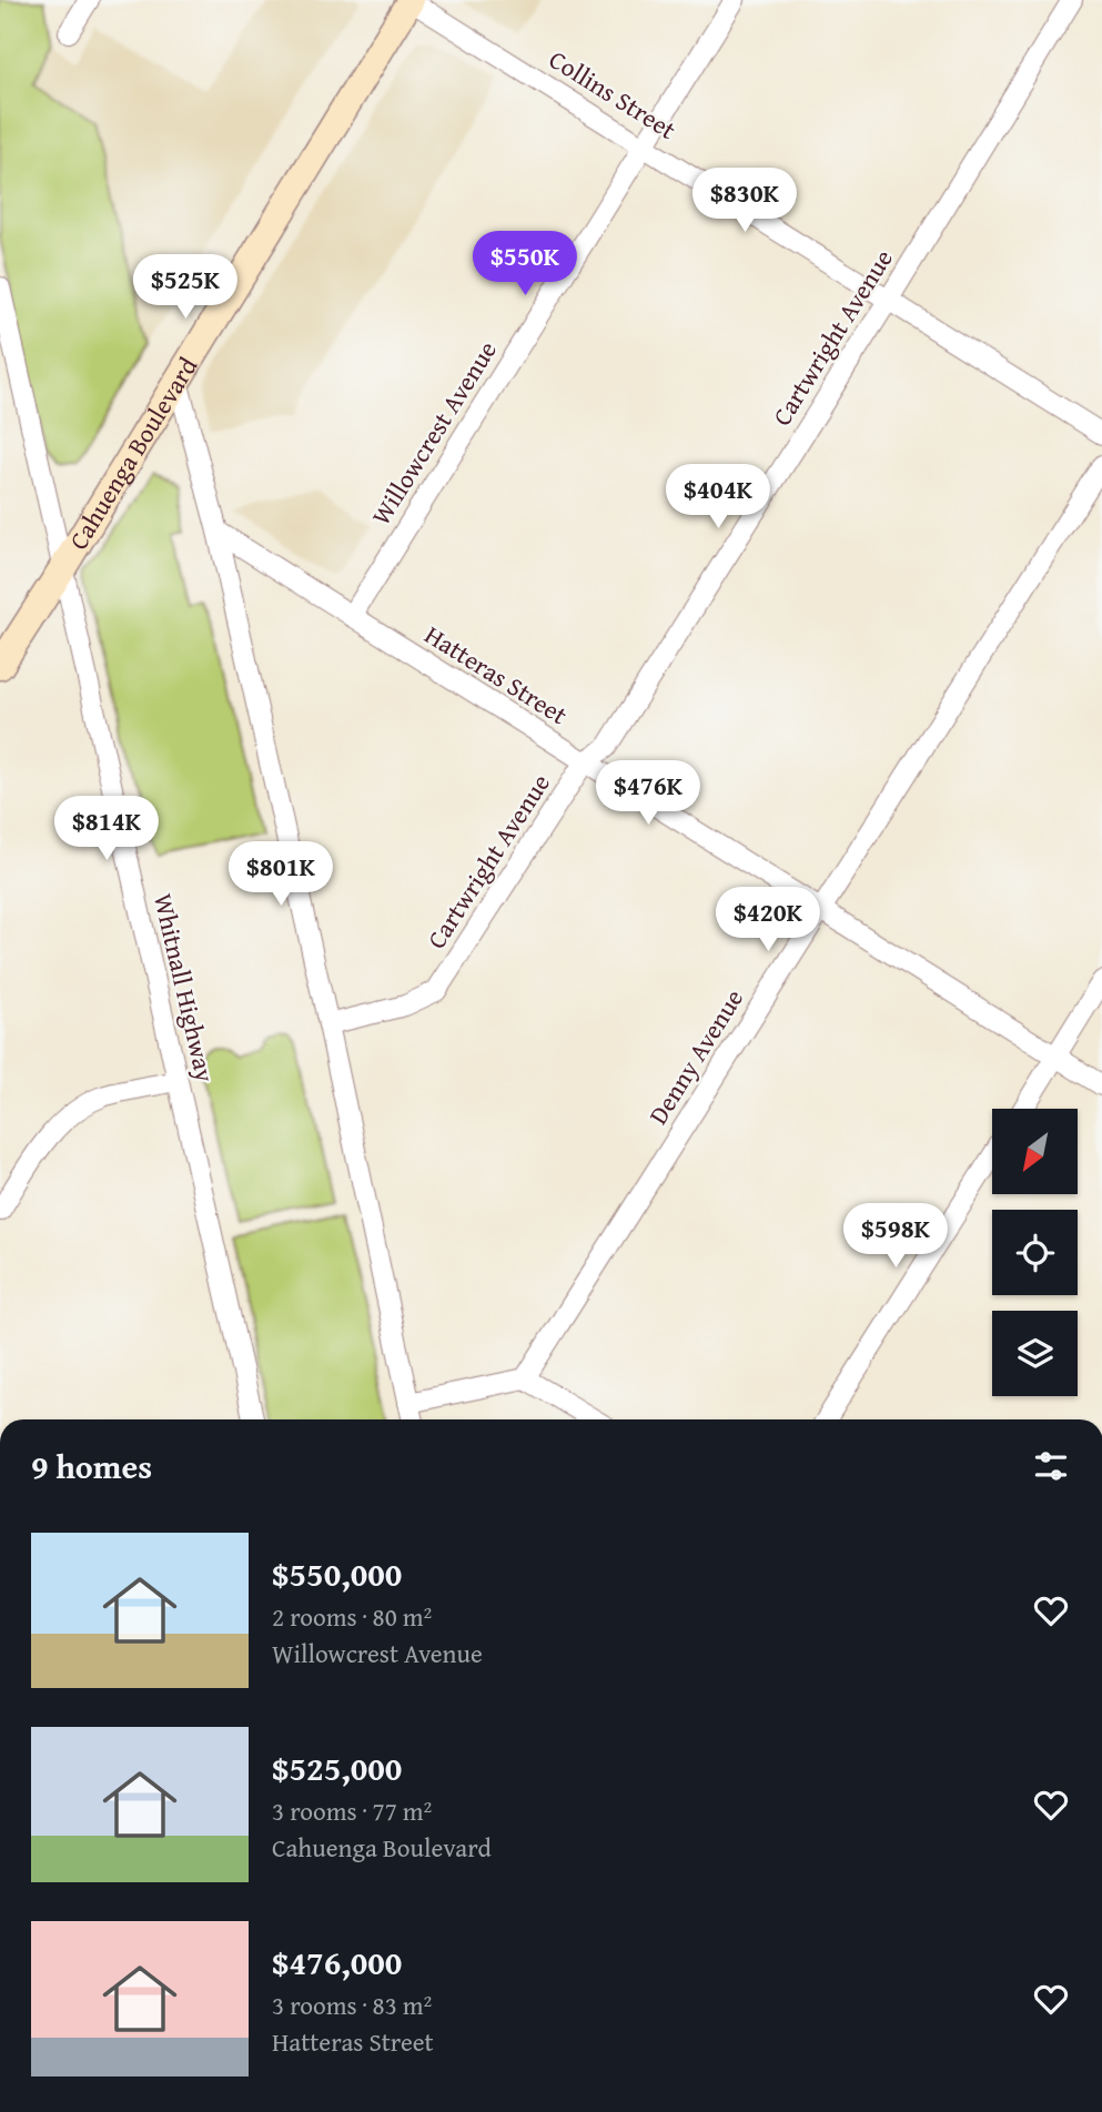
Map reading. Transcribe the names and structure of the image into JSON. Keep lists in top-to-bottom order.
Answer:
{
  "streets": {
    "main road": ["Cahuenga Boulevard"],
    "street": [
      "Collins Street",
      "Cartwright Avenue",
      "Willowcrest Avenue",
      "Hatteras Street",
      "Whitnall Highway",
      "Denny Avenue"
    ]
  },
  "crossings": [
    ["Collins Street", "Cartwright Avenue"],
    ["Collins Street", "Willowcrest Avenue"],
    ["Collins Street", "Cahuenga Boulevard"],
    ["Cartwright Avenue", "Hatteras Street"],
    ["Willowcrest Avenue", "Hatteras Street"],
    ["Cahuenga Boulevard", "Whitnall Highway"],
    ["Hatteras Street", "Denny Avenue"]
  ],
  "north": "bottom left",
  "page": {
    "price": [
      "$830K",
      "$550K",
      "$525K",
      "$404K",
      "$476K",
      "$814K",
      "$801K",
      "$420K",
      "$598K"
    ],
    "heading": "9 homes",
    "list": [
      {
        "name": "$550,000",
        "note": "2 rooms · 80 m² · Willowcrest Avenue"
      },
      {
        "name": "$525,000",
        "note": "3 rooms · 77 m² · Cahuenga Boulevard"
      },
      {
        "name": "$476,000",
        "note": "3 rooms · 83 m² · Hatteras Street"
      }
    ]
  }
}
